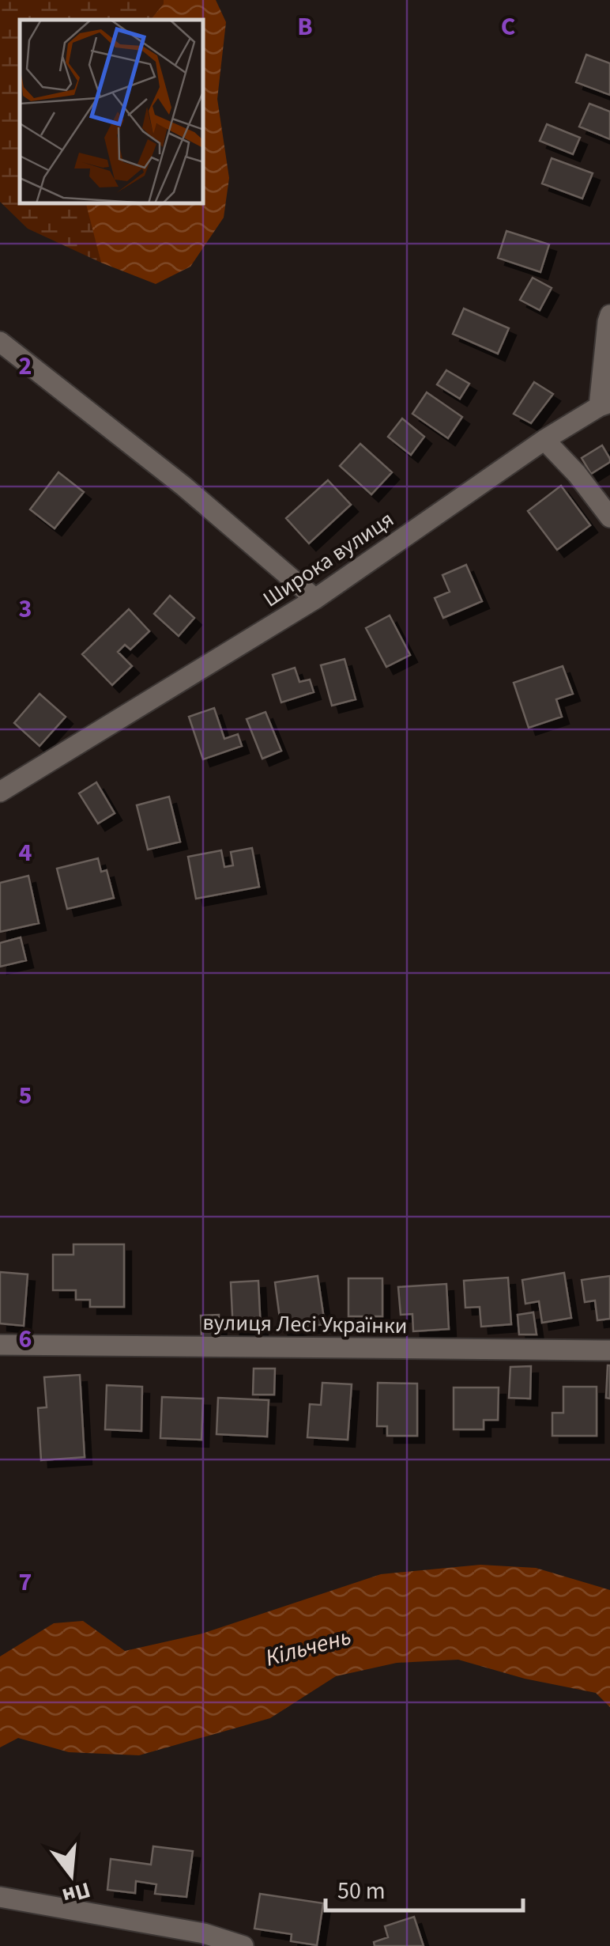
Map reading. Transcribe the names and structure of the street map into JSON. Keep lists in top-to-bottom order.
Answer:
{
  "streets": {
    "street": ["Широка вулиця", "вулиця Лесі Українки"]
  },
  "water": ["Кільчень"],
  "scale_bar": "50 m",
  "north": "bottom",
  "grid": {
    "columns": ["B", "C"],
    "rows": [
      "2",
      "3",
      "4",
      "5",
      "6",
      "7"
    ]
  }
}
